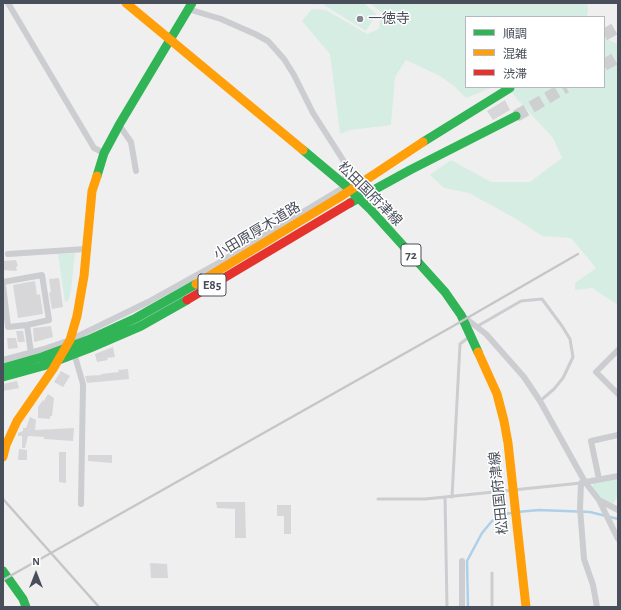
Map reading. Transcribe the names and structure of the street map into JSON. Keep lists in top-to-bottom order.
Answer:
{
  "streets": {
    "main road": [
      "松田国府津線",
      "小田原厚木道路",
      "72",
      "E85"
    ]
  },
  "places": ["一徳寺"],
  "legend": ["順調", "混雑", "渋滞"],
  "north": "top"
}
